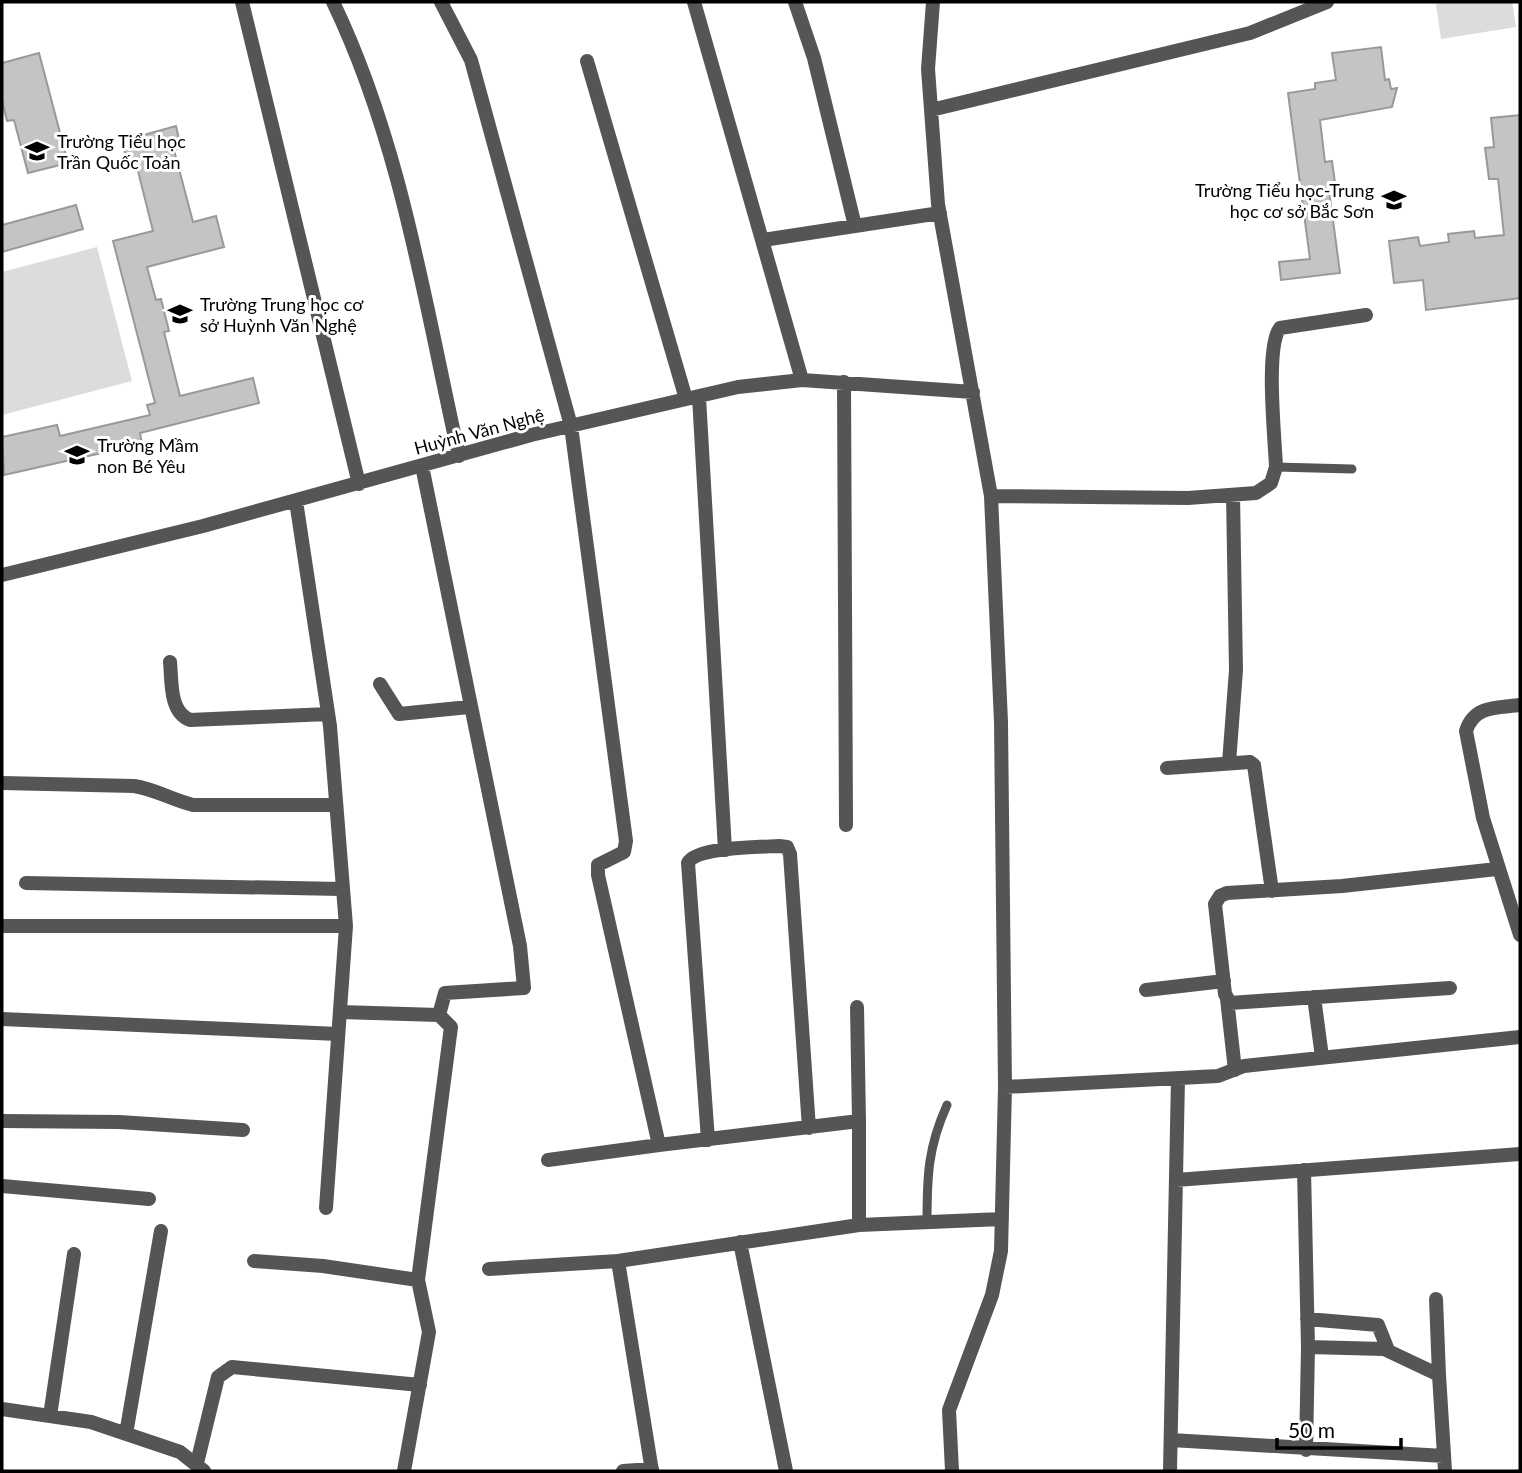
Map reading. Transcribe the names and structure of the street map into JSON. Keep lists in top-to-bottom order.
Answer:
{
  "streets": {
    "street": ["Huỳnh Văn Nghệ"]
  },
  "places": {
    "school or university": [
      "Trường Tiểu học Trần Quốc Toản",
      "Trường Tiểu học-Trung học cơ sở Bắc Sơn",
      "Trường Trung học cơ sở Huỳnh Văn Nghệ",
      "Trường Mầm non Bé Yêu"
    ]
  },
  "scale_bar": "50 m"
}
